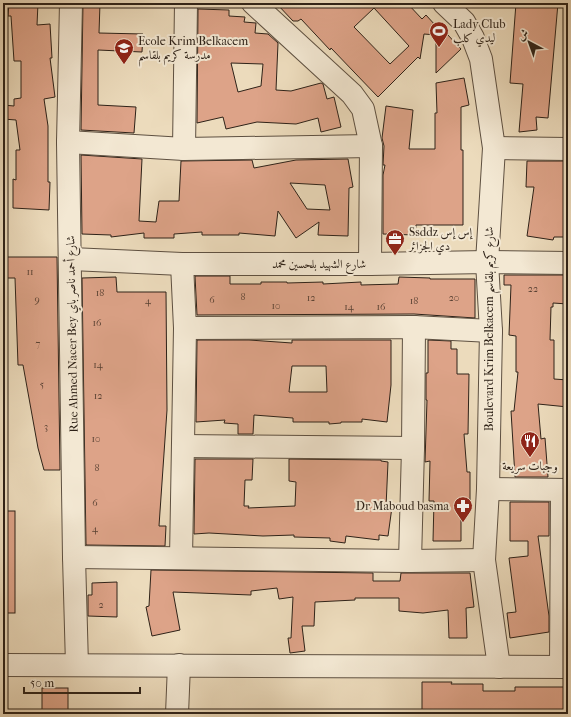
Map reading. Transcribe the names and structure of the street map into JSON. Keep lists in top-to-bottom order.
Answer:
{
  "streets": {
    "street": ["شارع الشهيد بلحسين محمد", "Boulevard Krim Belkacem شارع كريم بلقاسم", "Rue Ahmed Nacer Bey شارع أحمد ناصر باي"]
  },
  "crossings": [
    ["شارع الشهيد بلحسين محمد", "Boulevard Krim Belkacem شارع كريم بلقاسم"],
    ["شارع الشهيد بلحسين محمد", "Rue Ahmed Nacer Bey شارع أحمد ناصر باي"]
  ],
  "places": {
    "sports": ["Lady Club ليدي كلب"],
    "school or university": ["Ecole Krim Belkacem مدرسة كريم بلقاسم"],
    "office": ["Ssddz إس إس دي الجزائر"],
    "restaurant": ["وجبات سريعة"],
    "pharmacy": ["Dr Maboud basma"]
  },
  "house_numbers": [
    "11",
    "22",
    "18",
    "8",
    "12",
    "20",
    "9",
    "6",
    "4",
    "18",
    "10",
    "14",
    "16",
    "16",
    "7",
    "14",
    "5",
    "12",
    "3",
    "10",
    "8",
    "6",
    "4",
    "2"
  ],
  "scale_bar": "50 m",
  "north": "top left"
}
